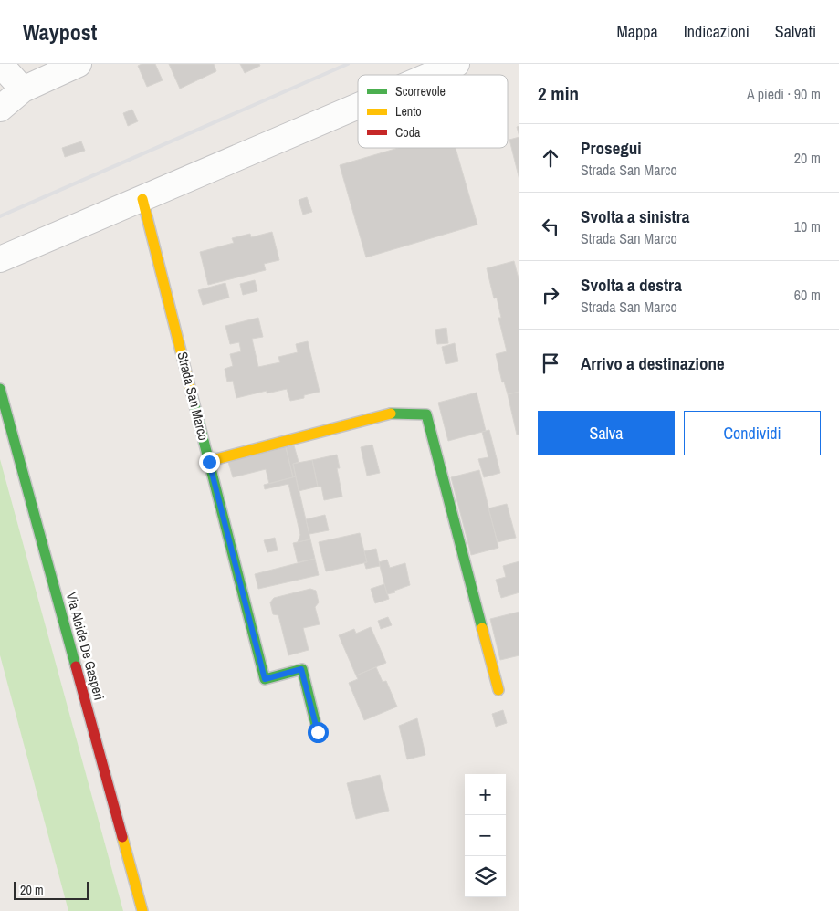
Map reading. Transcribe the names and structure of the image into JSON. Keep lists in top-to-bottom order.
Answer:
{
  "streets": {
    "street": ["Strada San Marco", "Via Alcide De Gasperi"]
  },
  "legend": ["Scorrevole", "Lento", "Coda"],
  "scale_bar": "20 m",
  "page": {
    "header": "Waypost",
    "nav": ["Mappa", "Indicazioni", "Salvati"],
    "heading": ["2 min", "A piedi · 90 m"],
    "list": [
      ["Prosegui", "Strada San Marco", "20 m"],
      ["Svolta a sinistra", "Strada San Marco", "10 m"],
      ["Svolta a destra", "Strada San Marco", "60 m"],
      "Arrivo a destinazione"
    ],
    "buttons": ["Salva", "Condividi"],
    "map_buttons": ["+", "−"],
    "scale": "20 m"
  }
}
